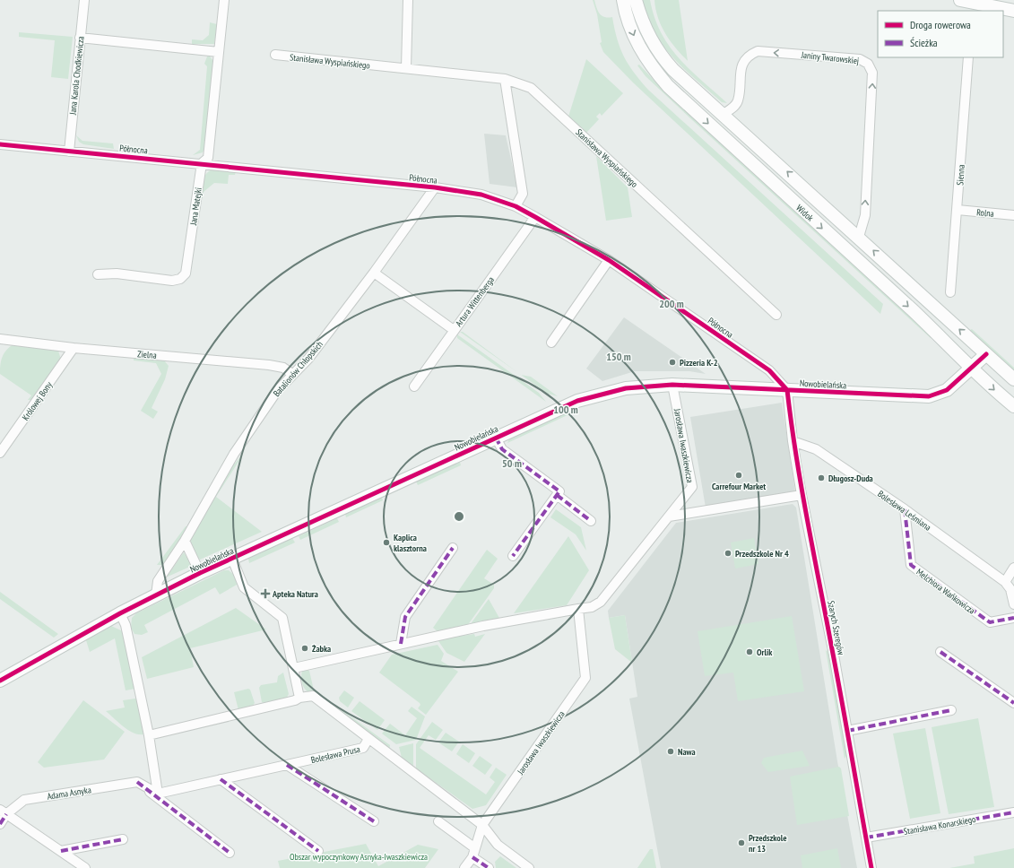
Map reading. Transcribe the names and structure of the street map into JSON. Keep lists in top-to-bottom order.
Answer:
{
  "streets": {
    "street": [
      "Janiny Twarowskiej",
      "Stanisława Wyspiańskiego",
      "Jana Karola Chodkiewicza",
      "Północna",
      "Sienna",
      "Jana Matejki",
      "Widok",
      "Rolna",
      "Artura Wittenberga",
      "Zielna",
      "Batalionów Chłopskich",
      "Nowobielańska",
      "Królowej Bony",
      "Jarosława Iwaszkiewicza",
      "Bolesława Leśmiana",
      "Melchiora Wańkowicza",
      "Szarych Szeregów",
      "Bolesława Prusa",
      "Adama Asnyka",
      "Stanisława Konarskiego"
    ]
  },
  "crossings": [
    ["Janiny Twarowskiej", "Widok"],
    ["Jana Karola Chodkiewicza", "Północna"],
    ["Północna", "Jana Matejki"],
    ["Północna", "Artura Wittenberga"],
    ["Północna", "Batalionów Chłopskich"],
    ["Północna", "Nowobielańska"],
    ["Północna", "Szarych Szeregów"],
    ["Sienna", "Rolna"],
    ["Widok", "Nowobielańska"],
    ["Zielna", "Batalionów Chłopskich"],
    ["Zielna", "Królowej Bony"],
    ["Batalionów Chłopskich", "Nowobielańska"],
    ["Nowobielańska", "Jarosława Iwaszkiewicza"],
    ["Nowobielańska", "Szarych Szeregów"],
    ["Jarosława Iwaszkiewicza", "Bolesława Prusa"],
    ["Bolesława Leśmiana", "Melchiora Wańkowicza"],
    ["Bolesława Leśmiana", "Szarych Szeregów"],
    ["Szarych Szeregów", "Stanisława Konarskiego"]
  ],
  "parks": ["Obszar wypoczynkowy Asnyka-Iwaszkiewicza"],
  "places": {
    "other": [
      "Pizzeria K-2",
      "Carrefour Market",
      "Długosz-Duda",
      "Kaplica klasztorna",
      "Przedszkole Nr 4",
      "Żabka",
      "Orlik",
      "Nawa",
      "Przedszkole nr 13"
    ],
    "health": ["Apteka Natura"]
  },
  "legend": ["Droga rowerowa", "Ścieżka"],
  "rings": [
    "200 m",
    "150 m",
    "100 m",
    "50 m"
  ]
}
